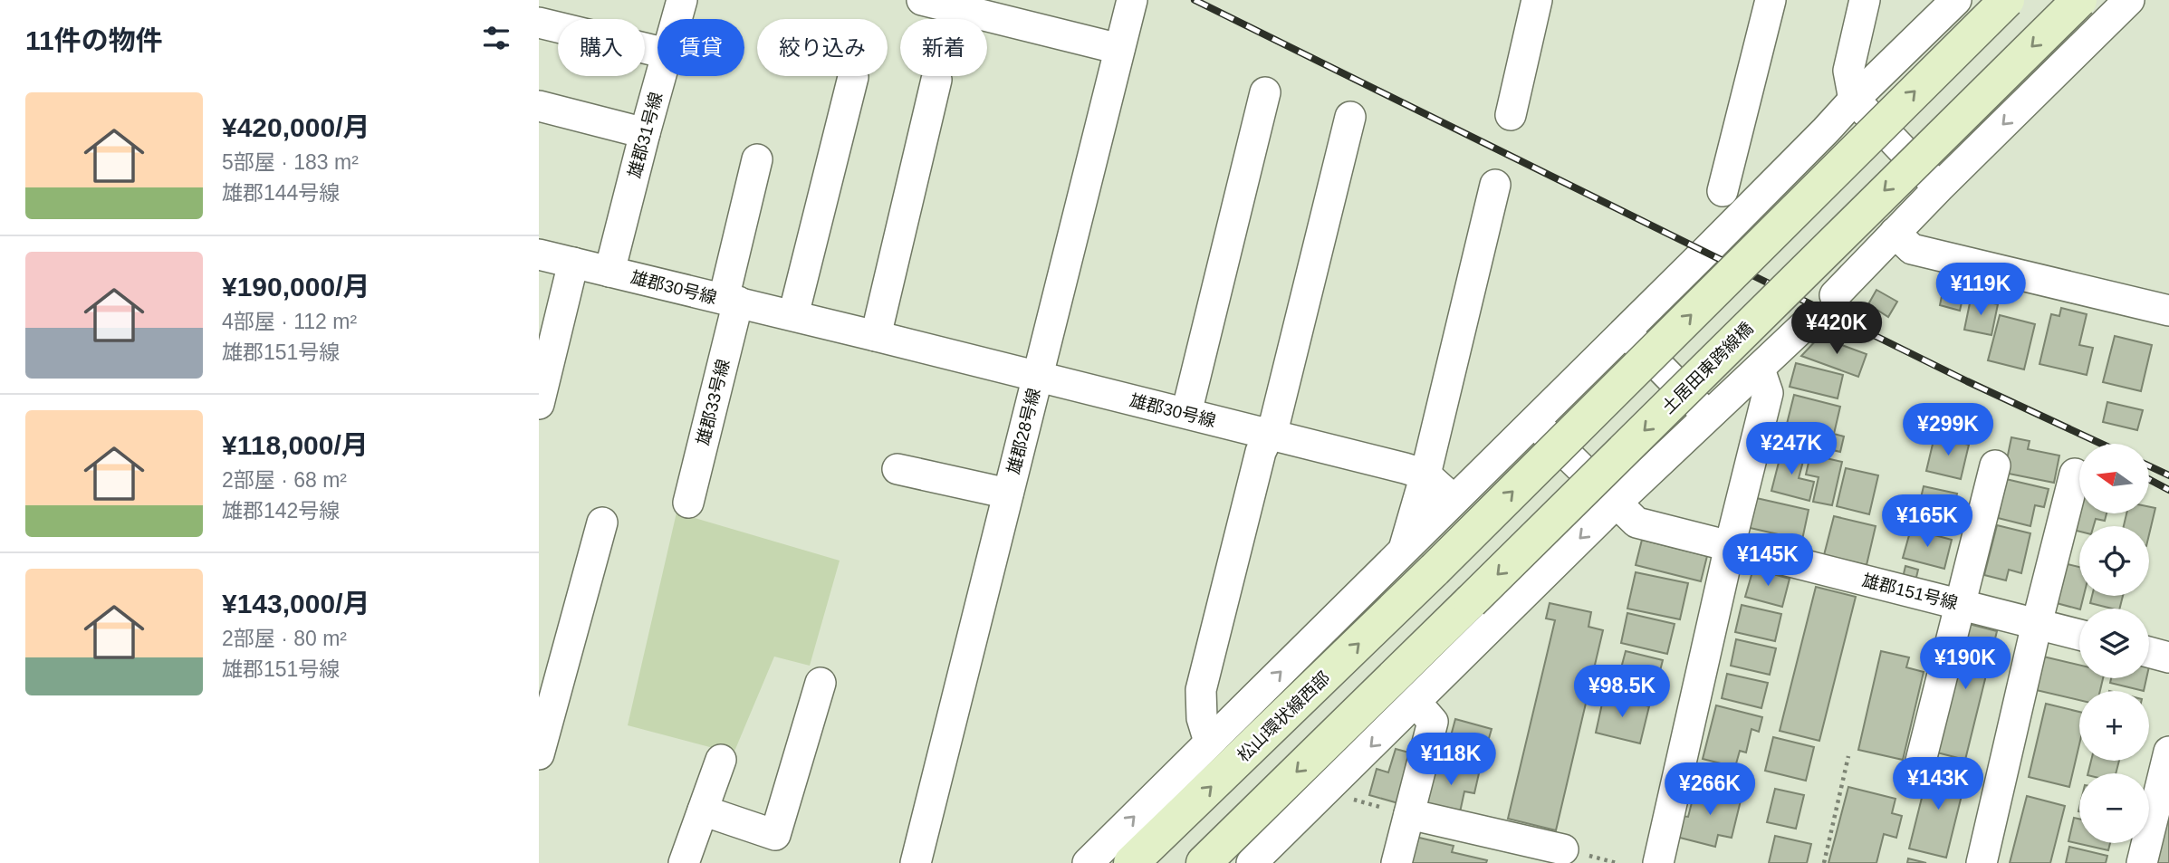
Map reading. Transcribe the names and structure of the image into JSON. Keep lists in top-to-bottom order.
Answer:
{
  "streets": {
    "street": [
      "雄郡31号線",
      "雄郡30号線",
      "土居田東跨線橋",
      "雄郡33号線",
      "雄郡28号線",
      "雄郡151号線",
      "松山環状線西部"
    ]
  },
  "crossings": [
    ["雄郡31号線", "雄郡30号線"],
    ["雄郡30号線", "雄郡33号線"],
    ["雄郡30号線", "雄郡28号線"]
  ],
  "north": "left",
  "page": {
    "heading": "11件の物件",
    "chip": [
      "購入",
      "賃貸",
      "絞り込み",
      "新着"
    ],
    "list": [
      {
        "name": "¥420,000/月",
        "note": "5部屋 · 183 m² · 雄郡144号線"
      },
      {
        "name": "¥190,000/月",
        "note": "4部屋 · 112 m² · 雄郡151号線"
      },
      {
        "name": "¥118,000/月",
        "note": "2部屋 · 68 m² · 雄郡142号線"
      },
      {
        "name": "¥143,000/月",
        "note": "2部屋 · 80 m² · 雄郡151号線"
      }
    ],
    "price": [
      "¥119K",
      "¥420K",
      "¥299K",
      "¥247K",
      "¥165K",
      "¥145K",
      "¥190K",
      "¥98.5K",
      "¥118K",
      "¥143K",
      "¥266K"
    ],
    "map_buttons": ["+", "−"]
  }
}
